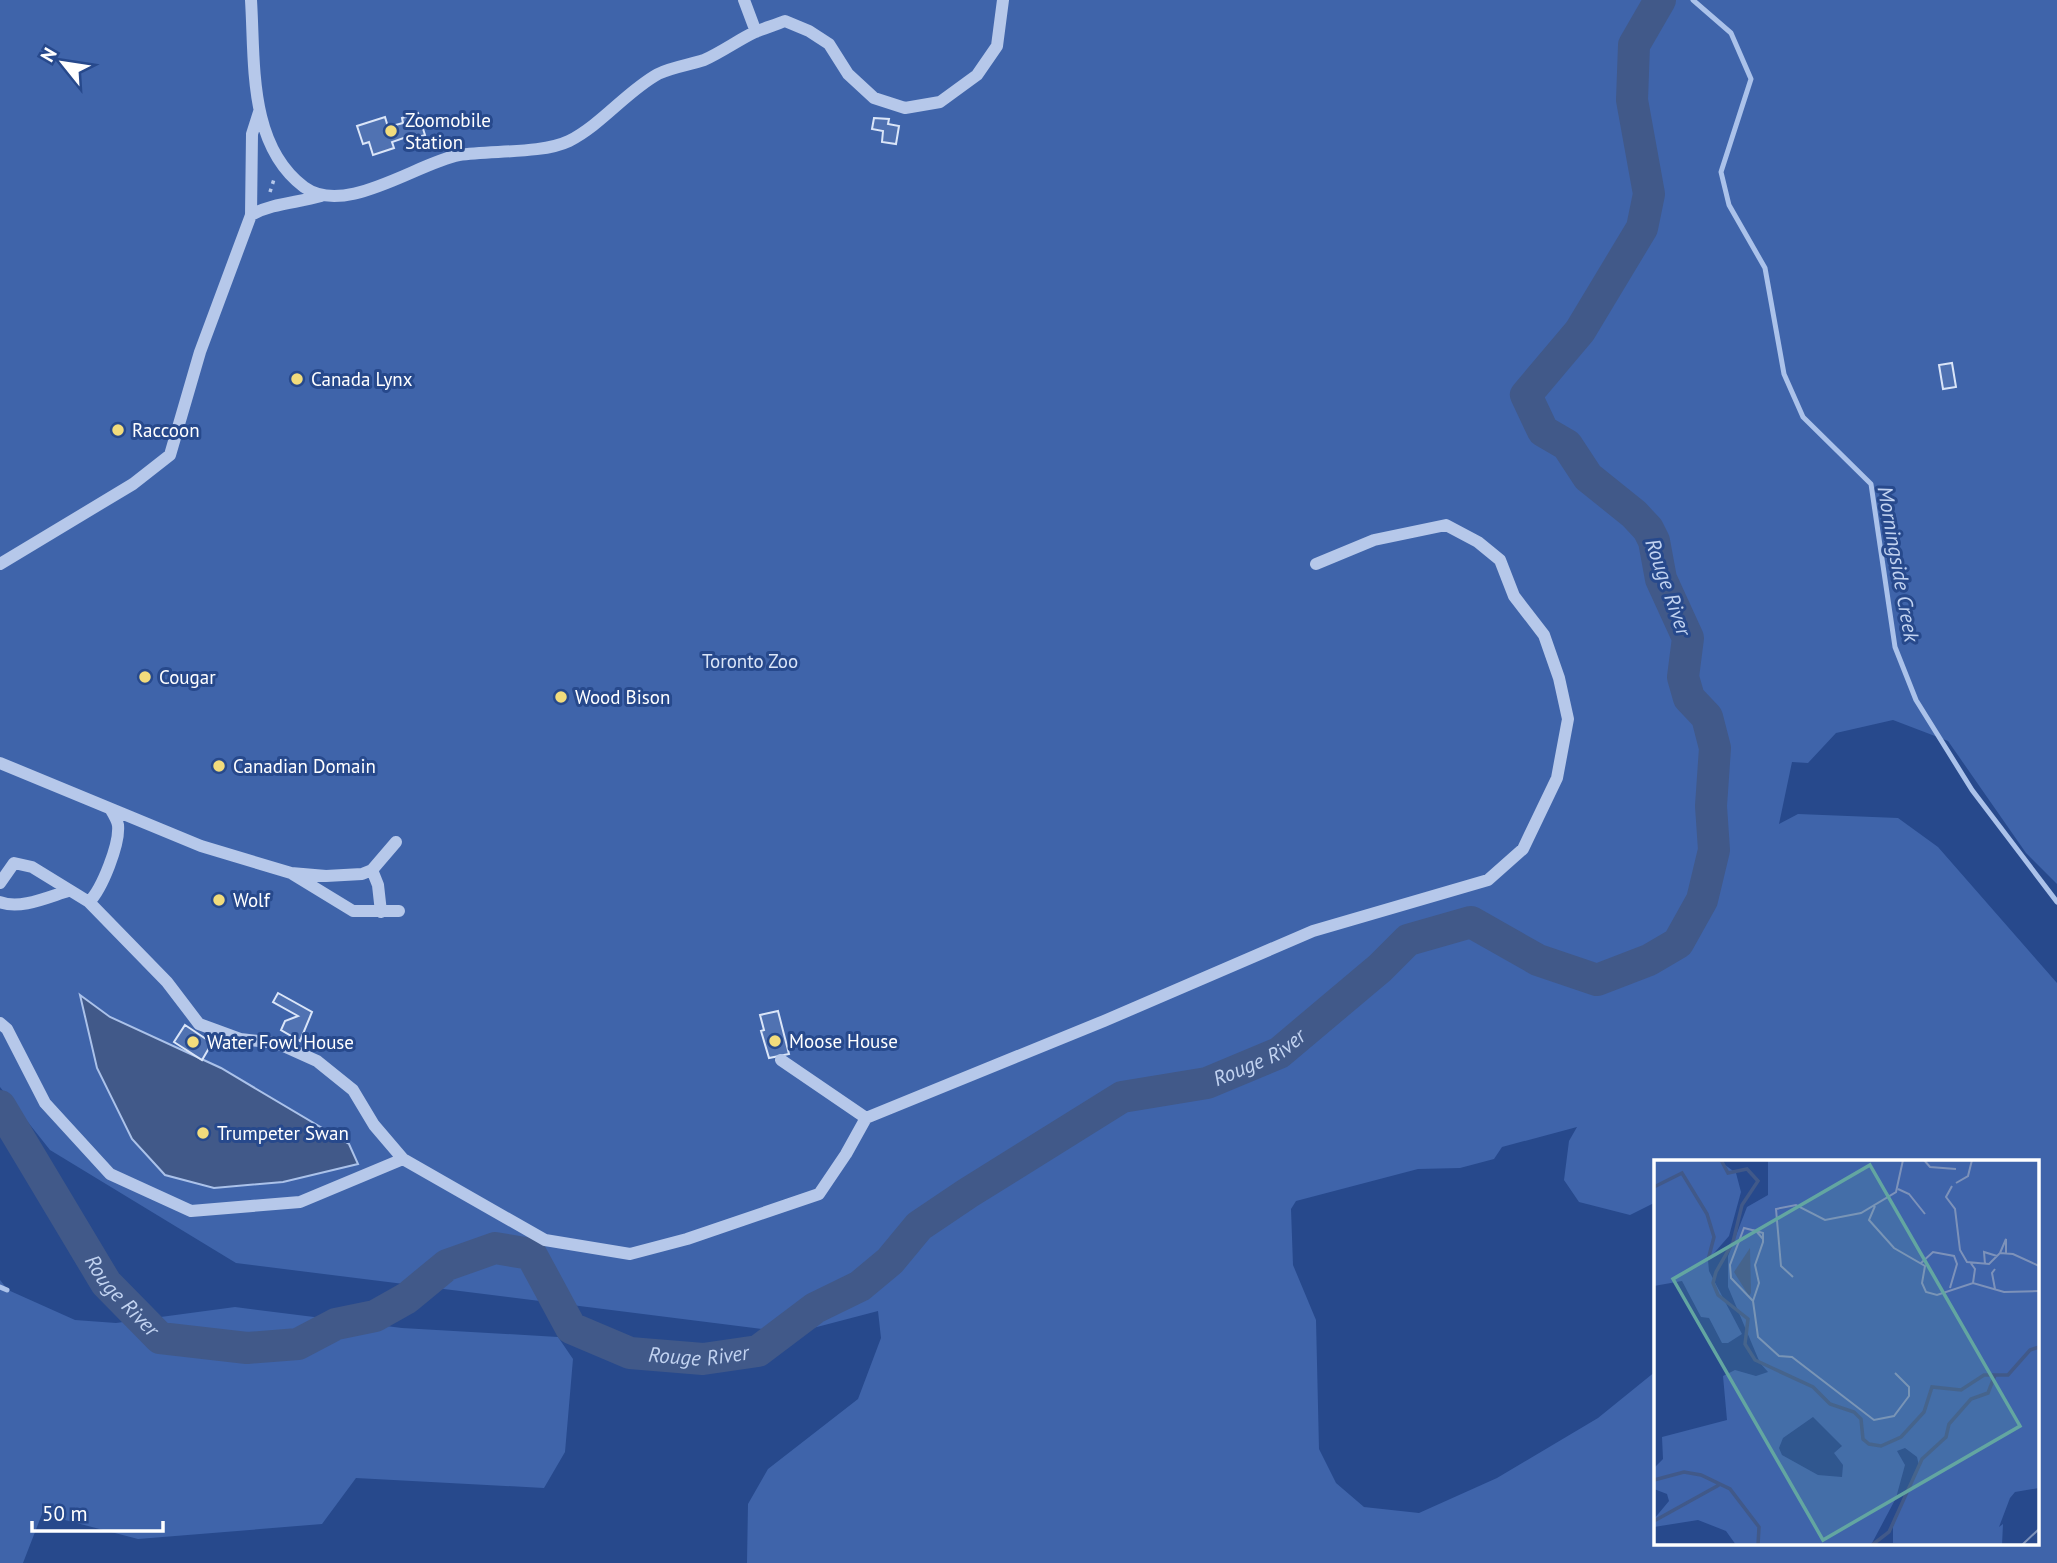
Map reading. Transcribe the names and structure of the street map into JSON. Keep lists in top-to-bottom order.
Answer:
{
  "water": ["Morningside Creek", "Rouge River"],
  "parks": ["Toronto Zoo"],
  "places": [
    "Zoomobile Station",
    "Canada Lynx",
    "Raccoon",
    "Cougar",
    "Wood Bison",
    "Canadian Domain",
    "Wolf",
    "Moose House",
    "Water Fowl House",
    "Trumpeter Swan"
  ],
  "scale_bar": "50 m",
  "north": "top left"
}
